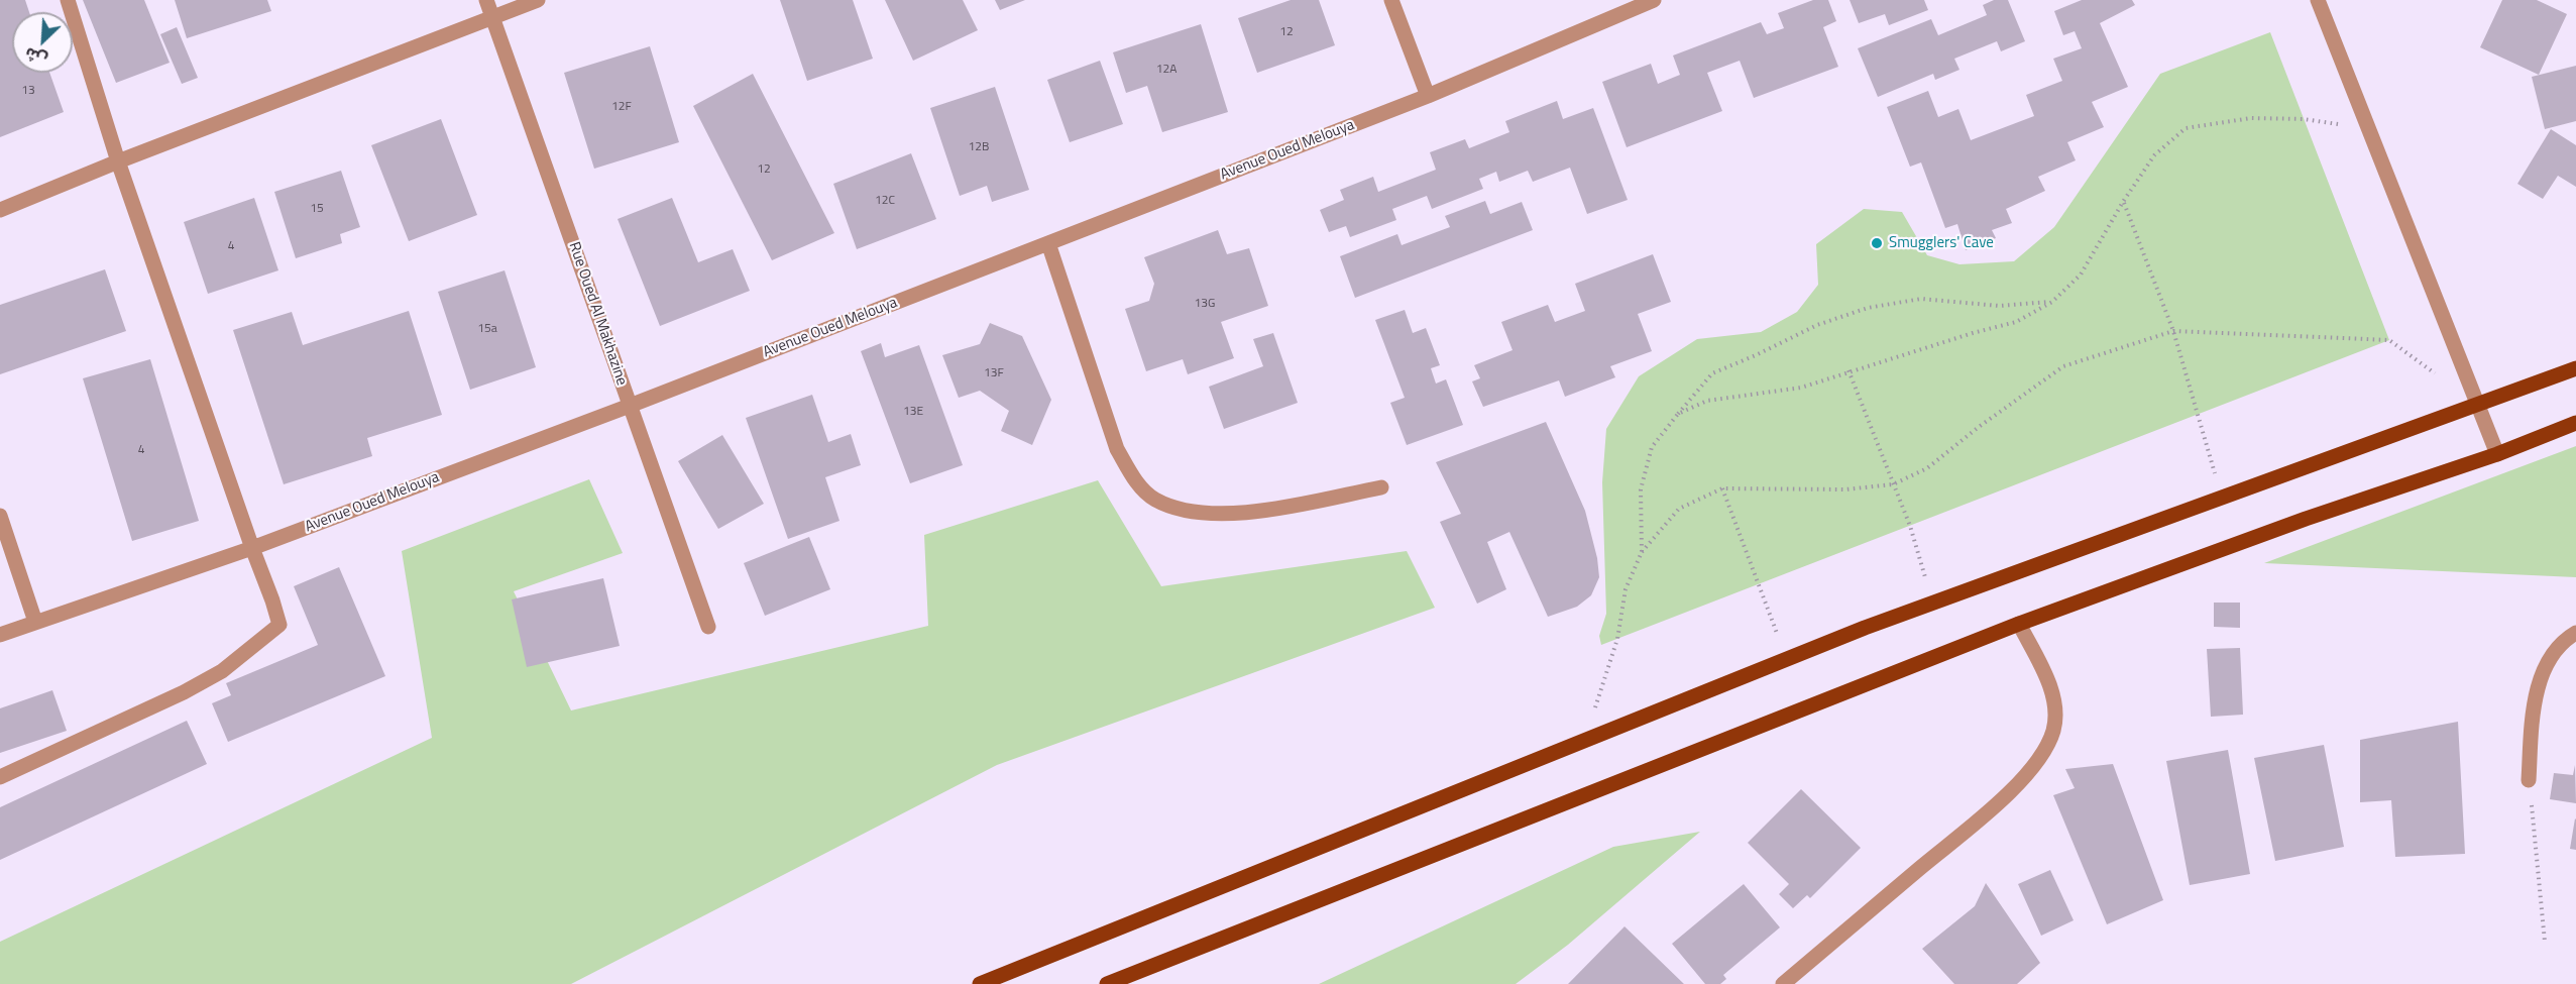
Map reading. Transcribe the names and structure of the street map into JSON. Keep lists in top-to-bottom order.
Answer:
{
  "streets": {
    "street": ["Avenue Oued Melouya", "Rue Oued Al Makhazine"]
  },
  "crossings": [
    ["Avenue Oued Melouya", "Rue Oued Al Makhazine"]
  ],
  "places": ["Smugglers' Cave"],
  "house_numbers": [
    "12",
    "12A",
    "13",
    "12F",
    "12B",
    "12",
    "12C",
    "15",
    "4",
    "13G",
    "15a",
    "13F",
    "13E",
    "4"
  ],
  "north": "bottom left"
}
